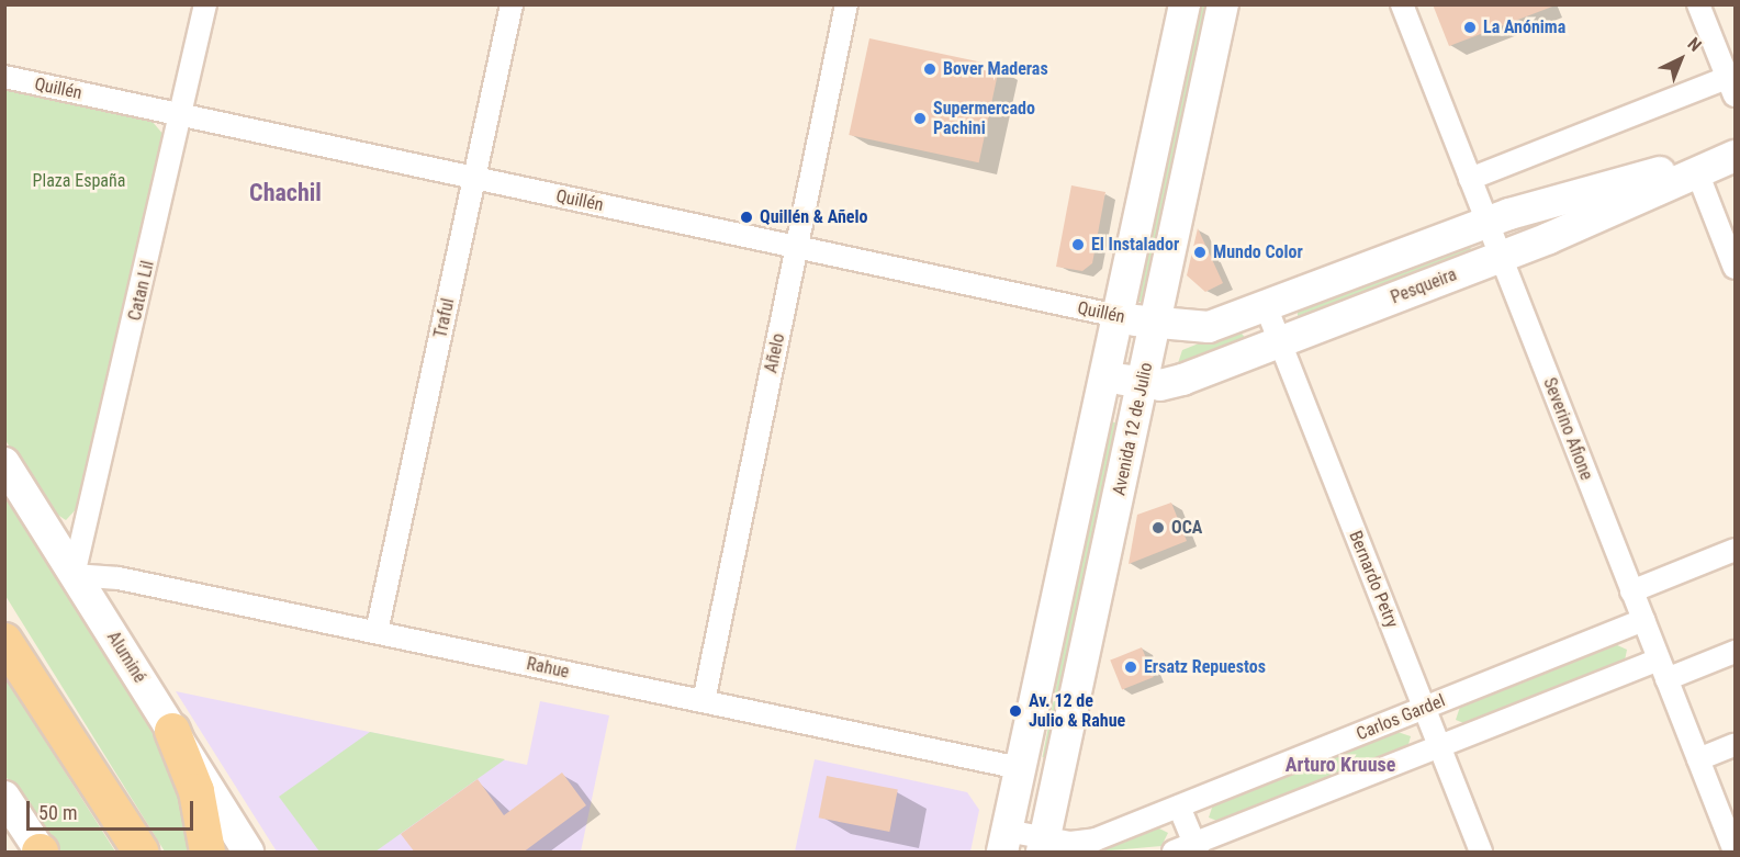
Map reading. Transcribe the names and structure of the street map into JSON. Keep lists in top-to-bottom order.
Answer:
{
  "streets": {
    "street": [
      "Quillén",
      "Pesqueira",
      "Catan Lil",
      "Traful",
      "Añelo",
      "Avenida 12 de Julio",
      "Severino Afione",
      "Bernardo Petry",
      "Aluminé",
      "Rahue",
      "Carlos Gardel"
    ]
  },
  "crossings": [
    ["Quillén", "Pesqueira"],
    ["Quillén", "Catan Lil"],
    ["Quillén", "Traful"],
    ["Quillén", "Añelo"],
    ["Quillén", "Avenida 12 de Julio"],
    ["Pesqueira", "Avenida 12 de Julio"],
    ["Pesqueira", "Severino Afione"],
    ["Pesqueira", "Bernardo Petry"],
    ["Catan Lil", "Aluminé"],
    ["Catan Lil", "Rahue"],
    ["Traful", "Rahue"],
    ["Añelo", "Rahue"],
    ["Avenida 12 de Julio", "Carlos Gardel"],
    ["Severino Afione", "Carlos Gardel"],
    ["Bernardo Petry", "Carlos Gardel"],
    ["Aluminé", "Rahue"]
  ],
  "districts": ["Chachil", "Arturo Kruuse"],
  "parks": ["Plaza España"],
  "places": [
    "La Anónima",
    "Bover Maderas",
    "Supermercado Pachini",
    "Quillén & Añelo",
    "El Instalador",
    "Mundo Color",
    "OCA",
    "Ersatz Repuestos",
    "Av. 12 de Julio & Rahue"
  ],
  "scale_bar": "50 m",
  "north": "top right"
}
